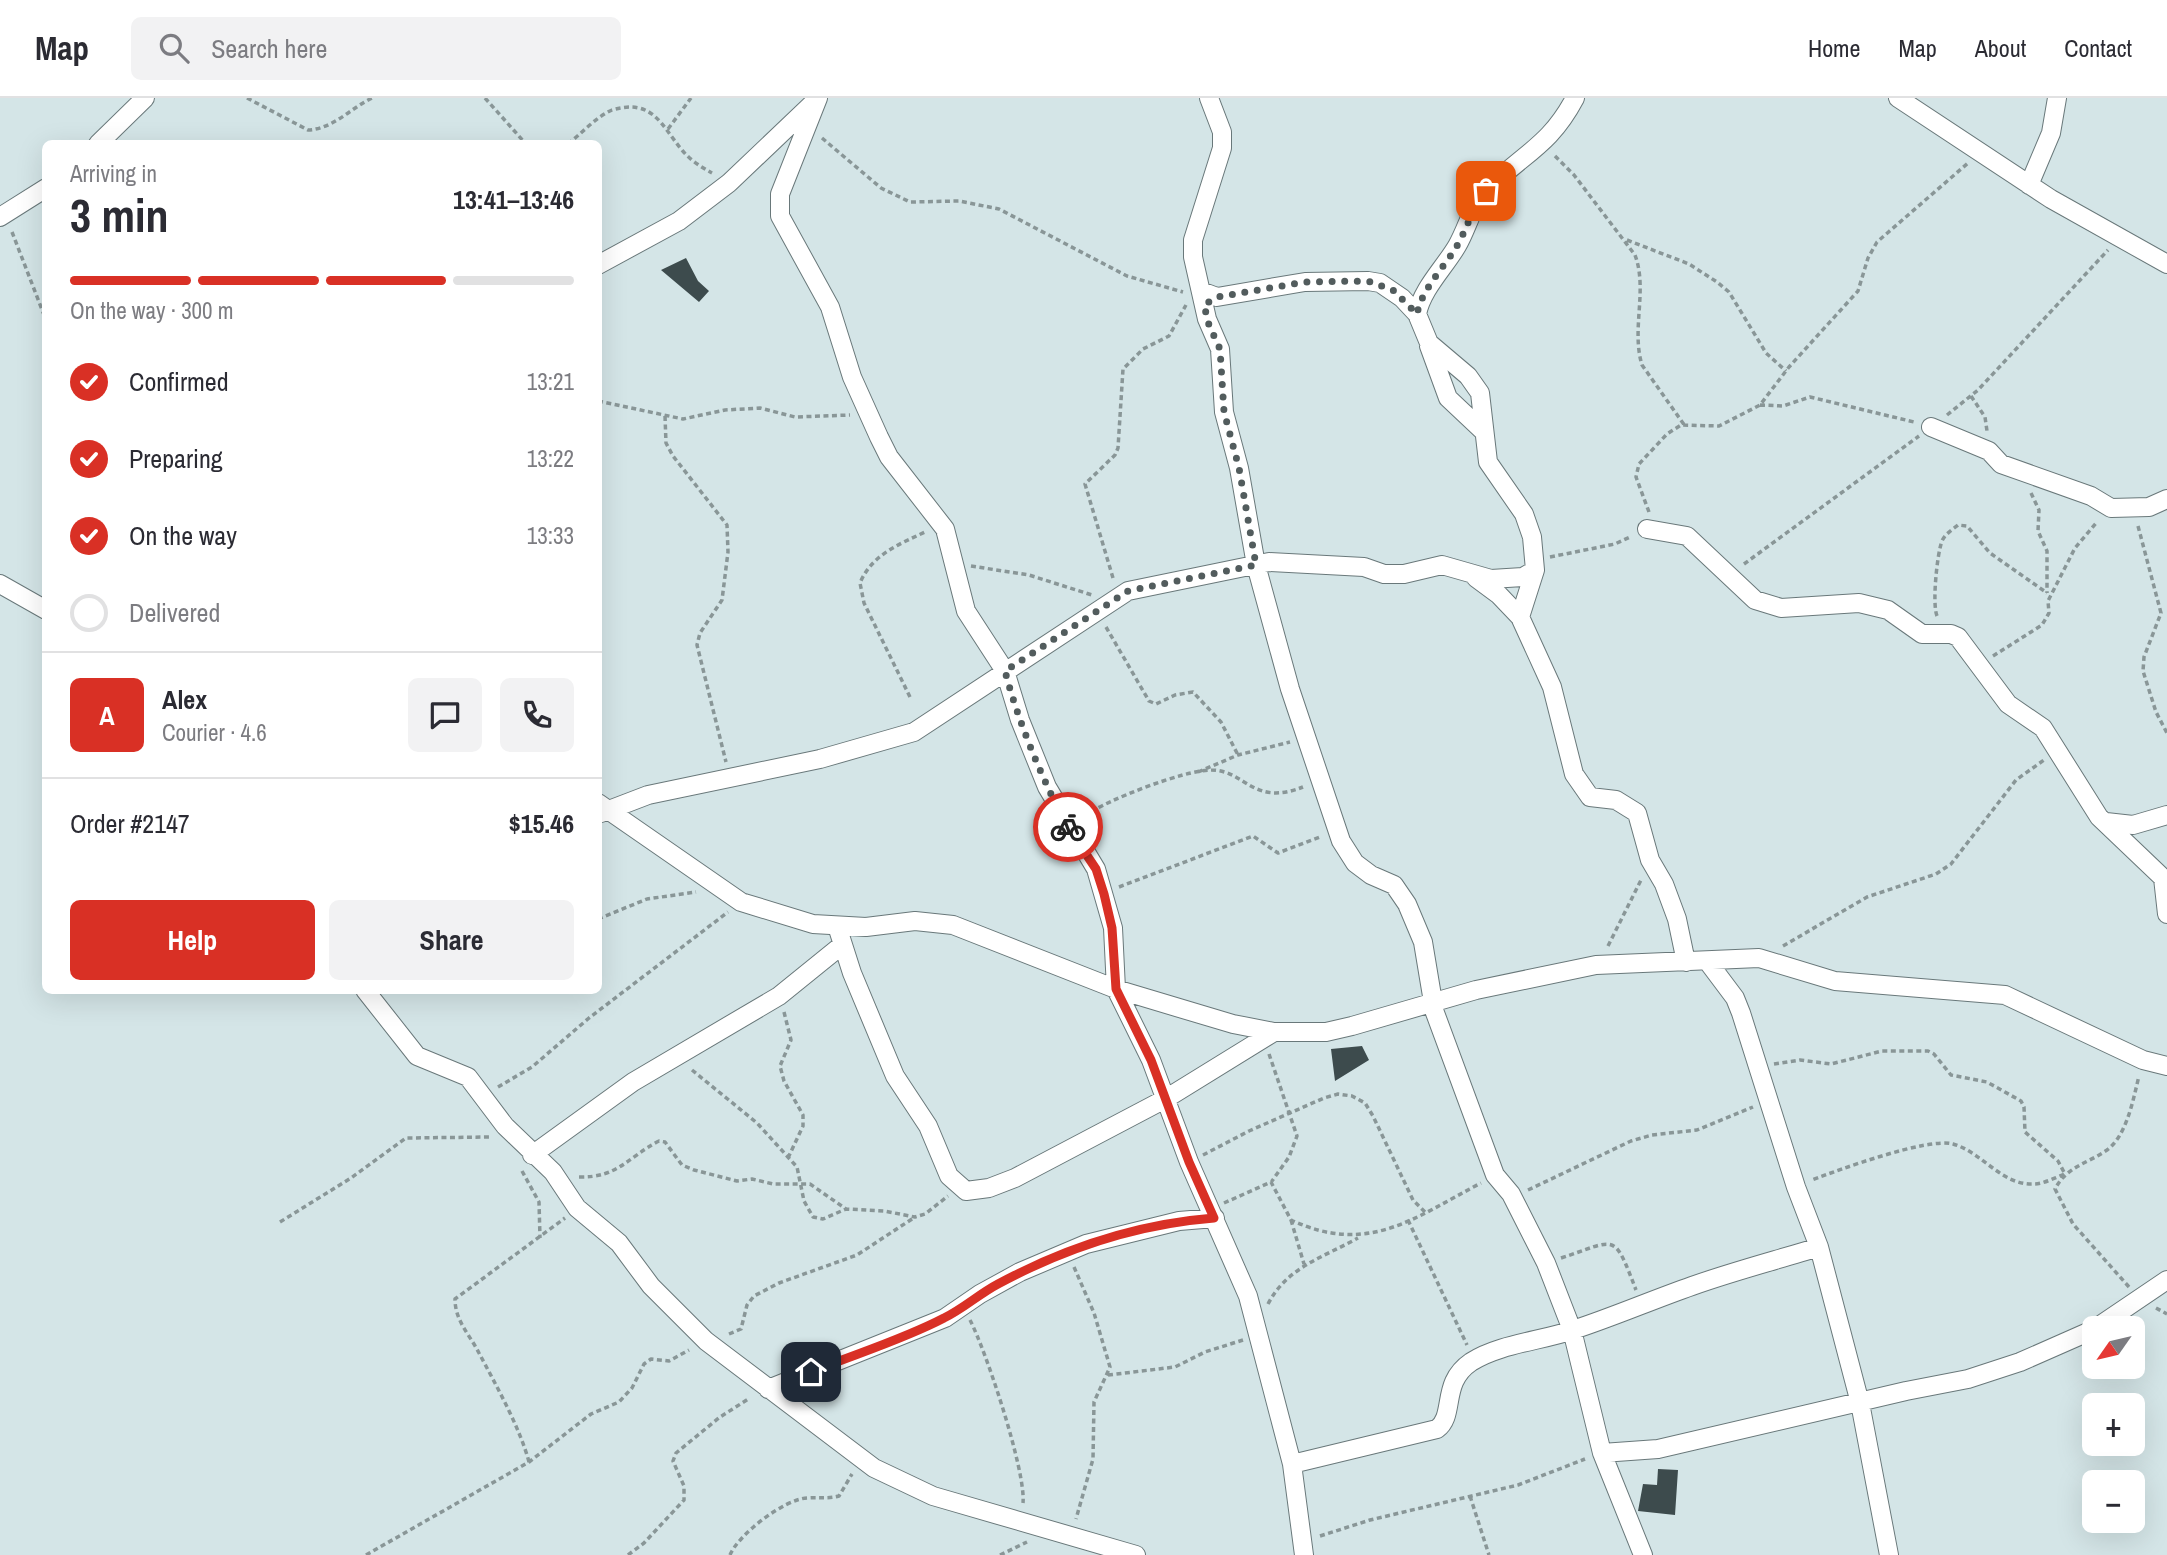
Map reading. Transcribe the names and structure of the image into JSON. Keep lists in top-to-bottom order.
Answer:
{
  "north": "bottom left",
  "page": {
    "header": "Map",
    "search": "Search here",
    "nav": [
      "Home",
      "Map",
      "About",
      "Contact"
    ],
    "heading": ["3 min", "Arriving in", "13:41–13:46"],
    "panel": [
      "Alex",
      "Courier · 4.6",
      "Order #2147",
      "$15.46"
    ],
    "bar": "On the way · 300 m",
    "list": [
      ["Confirmed", "13:21"],
      ["Preparing", "13:22"],
      ["On the way", "13:33"],
      "Delivered"
    ],
    "round": "A",
    "buttons": ["Help", "Share"],
    "map_buttons": ["+", "−"]
  }
}
